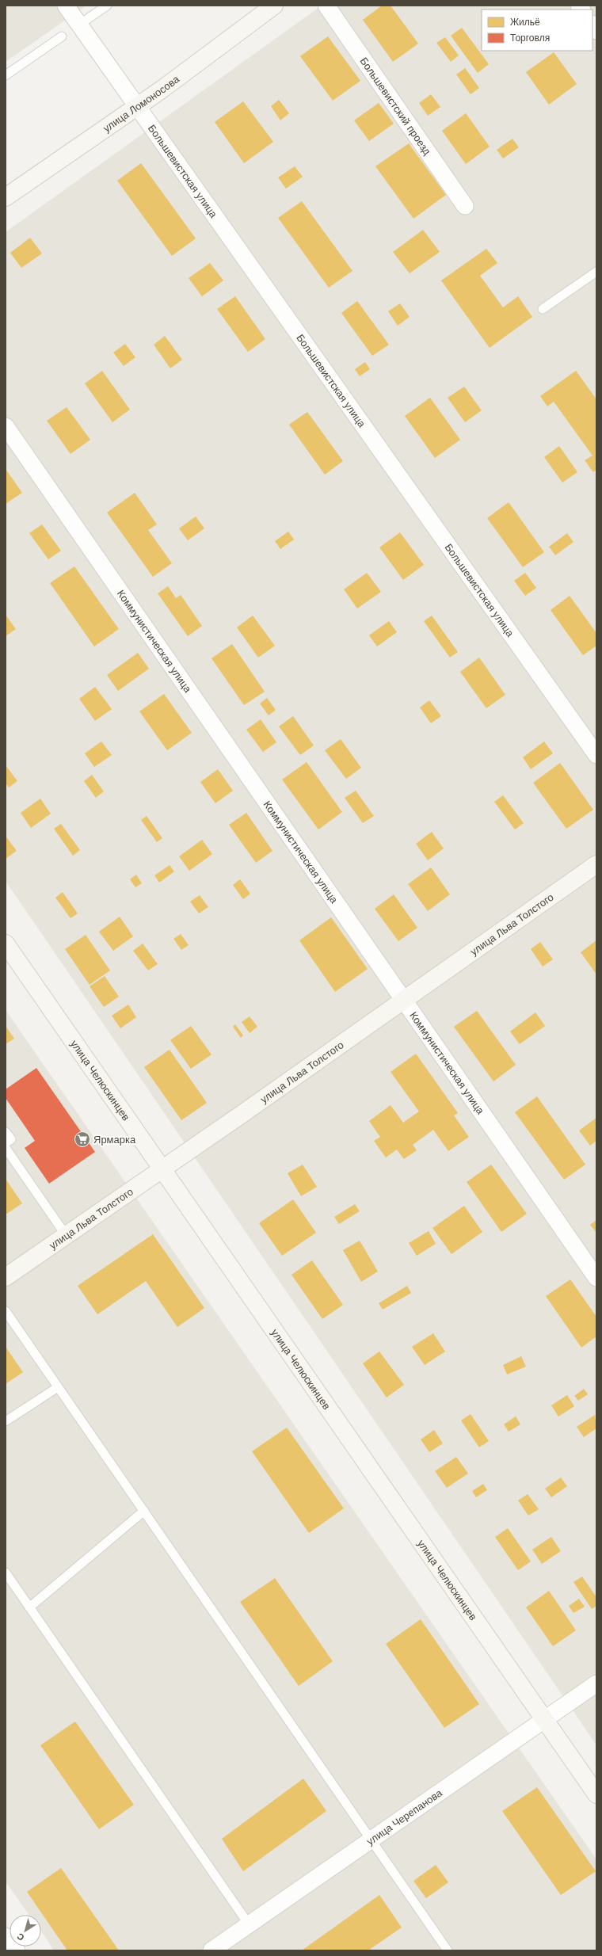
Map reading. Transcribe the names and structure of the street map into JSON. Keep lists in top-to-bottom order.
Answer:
{
  "streets": {
    "street": [
      "улица Ломоносова",
      "Большевистский проезд",
      "Большевистская улица",
      "Коммунистическая улица",
      "улица Льва Толстого",
      "улица Челюскинцев",
      "улица Черепанова"
    ]
  },
  "crossings": [
    ["улица Ломоносова", "Большевистская улица"],
    ["Коммунистическая улица", "улица Льва Толстого"],
    ["улица Льва Толстого", "улица Челюскинцев"],
    ["улица Челюскинцев", "улица Черепанова"]
  ],
  "places": {
    "supermarket": ["Ярмарка"]
  },
  "legend": ["Жильё", "Торговля"],
  "north": "bottom left"
}
